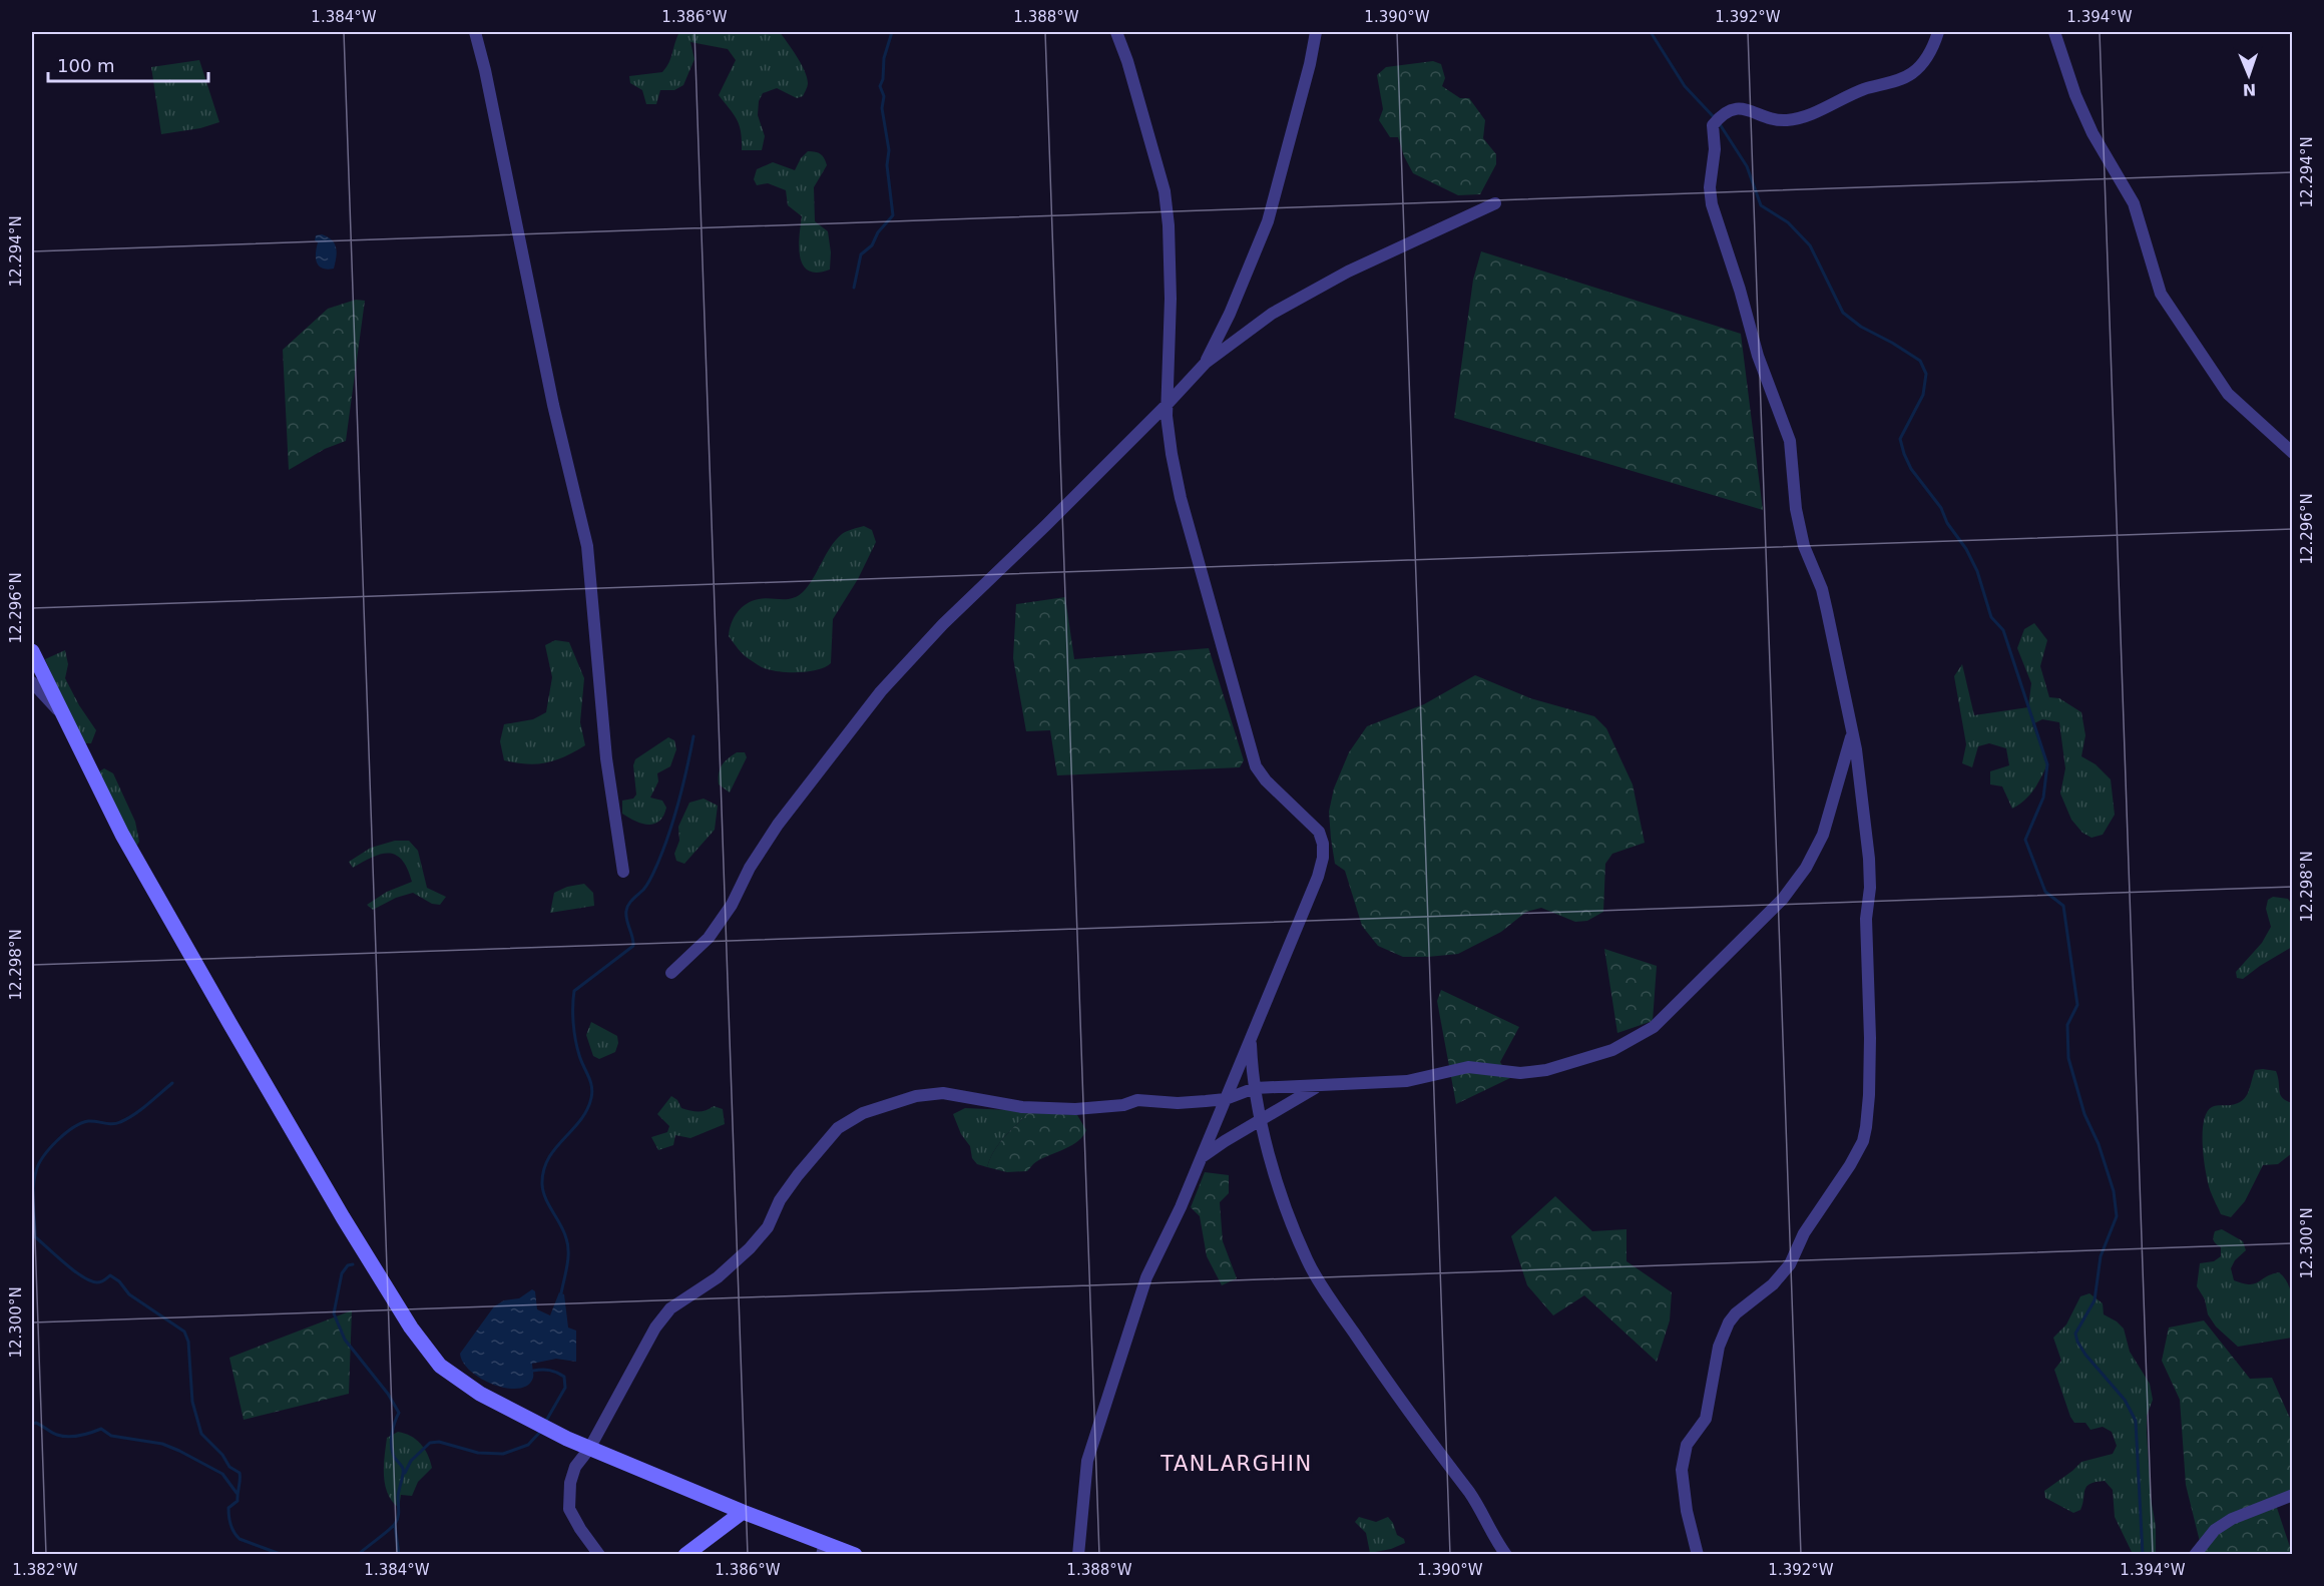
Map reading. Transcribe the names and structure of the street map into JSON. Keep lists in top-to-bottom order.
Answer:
{
  "districts": ["TANLARGHIN"],
  "scale_bar": "100 m",
  "north": "bottom",
  "coordinates": [
    "1.384°W",
    "1.386°W",
    "1.388°W",
    "1.390°W",
    "1.392°W",
    "1.394°W",
    "12.294°N",
    "12.296°N",
    "12.298°N",
    "12.300°N",
    "1.382°W"
  ]
}
